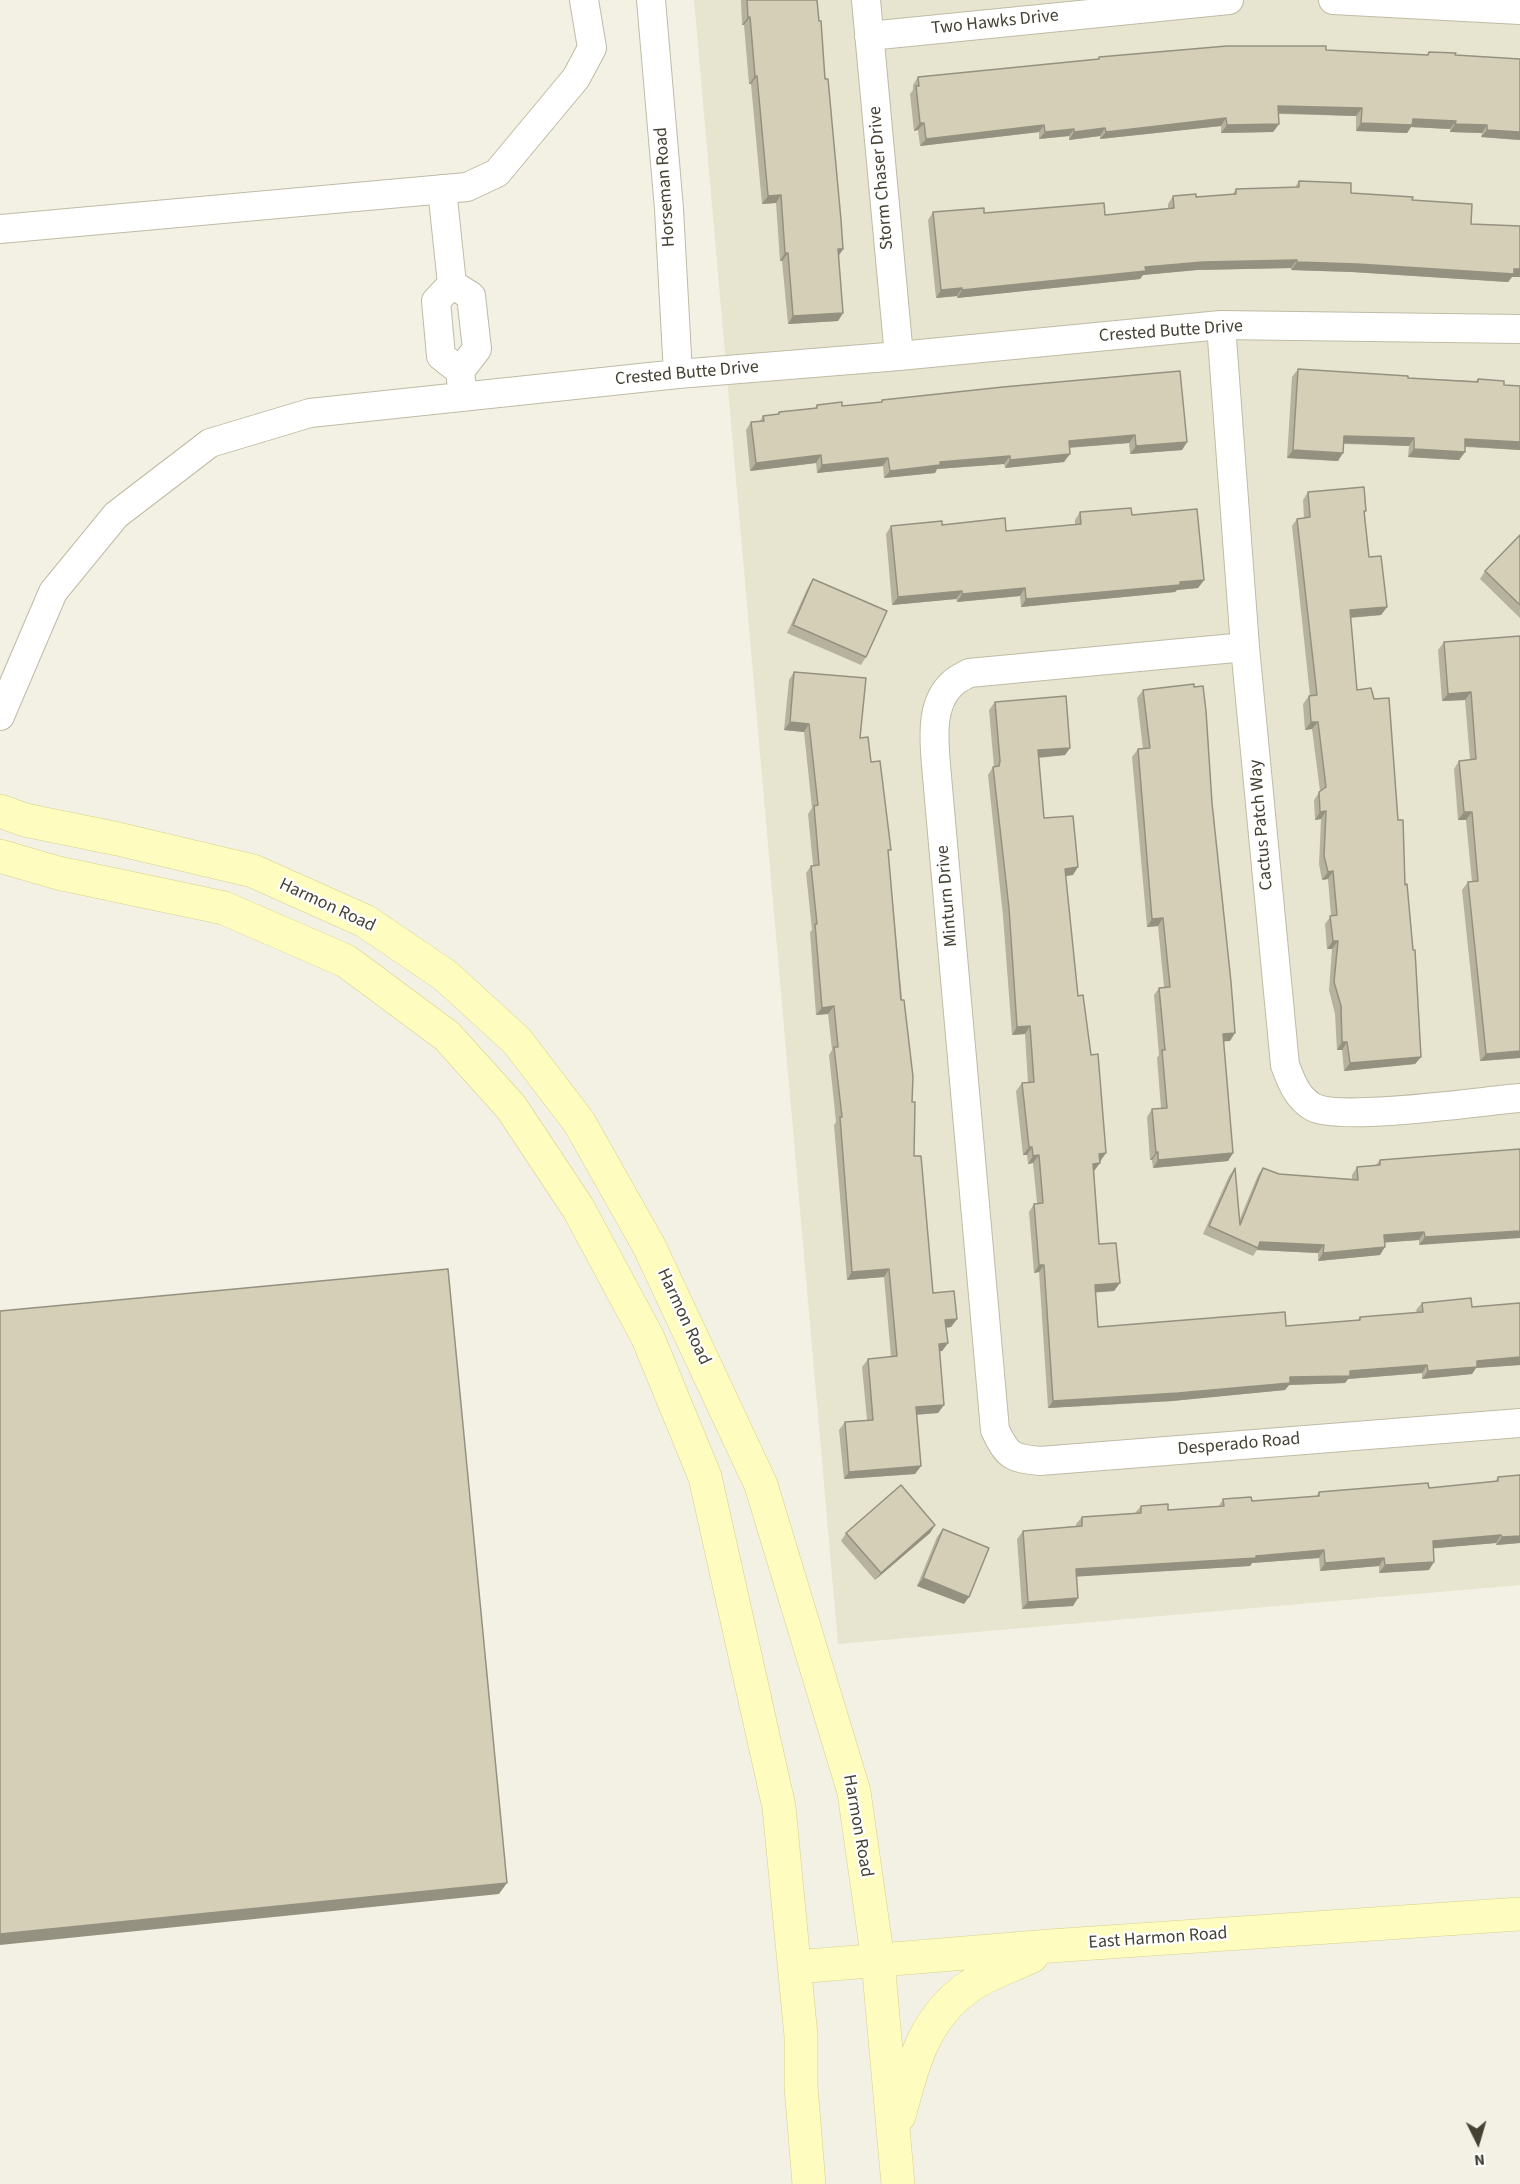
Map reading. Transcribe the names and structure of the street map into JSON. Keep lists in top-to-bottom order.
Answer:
{
  "streets": {
    "street": [
      "Two Hawks Drive",
      "Storm Chaser Drive",
      "Horseman Road",
      "Crested Butte Drive",
      "Cactus Patch Way",
      "Minturn Drive",
      "Harmon Road",
      "Desperado Road",
      "East Harmon Road"
    ]
  },
  "crossings": [
    ["Two Hawks Drive", "Storm Chaser Drive"],
    ["Storm Chaser Drive", "Crested Butte Drive"],
    ["Horseman Road", "Crested Butte Drive"],
    ["Crested Butte Drive", "Cactus Patch Way"],
    ["Cactus Patch Way", "Minturn Drive"],
    ["Minturn Drive", "Desperado Road"],
    ["Harmon Road", "East Harmon Road"]
  ],
  "north": "bottom"
}
